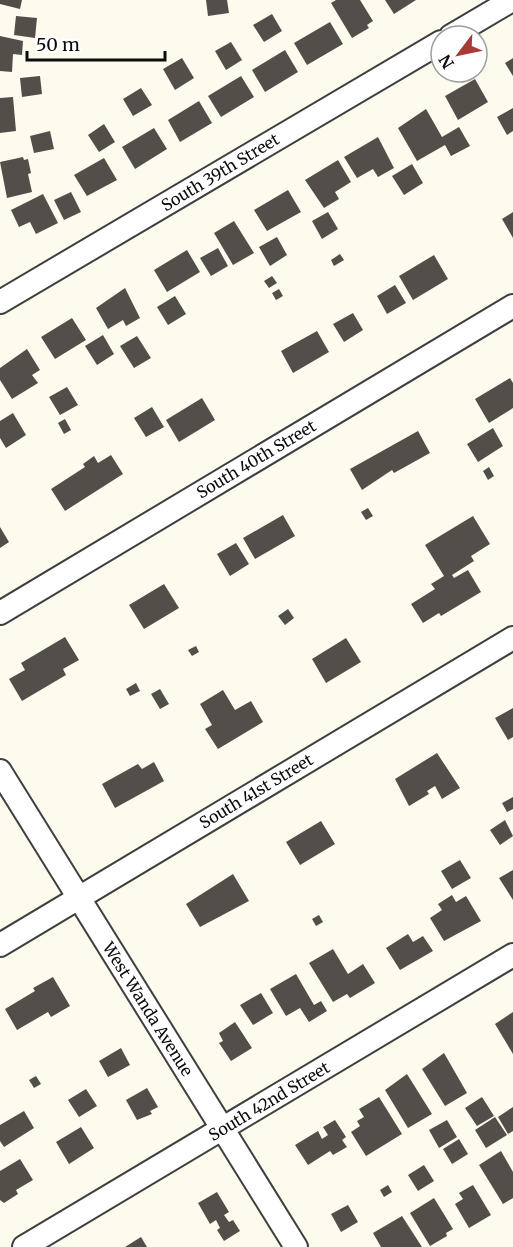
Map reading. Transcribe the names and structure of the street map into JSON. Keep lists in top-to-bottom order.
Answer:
{
  "streets": {
    "street": [
      "South 39th Street",
      "South 40th Street",
      "South 41st Street",
      "West Wanda Avenue",
      "South 42nd Street"
    ]
  },
  "crossings": [
    ["South 41st Street", "West Wanda Avenue"],
    ["West Wanda Avenue", "South 42nd Street"]
  ],
  "scale_bar": "50 m",
  "north": "bottom left"
}
